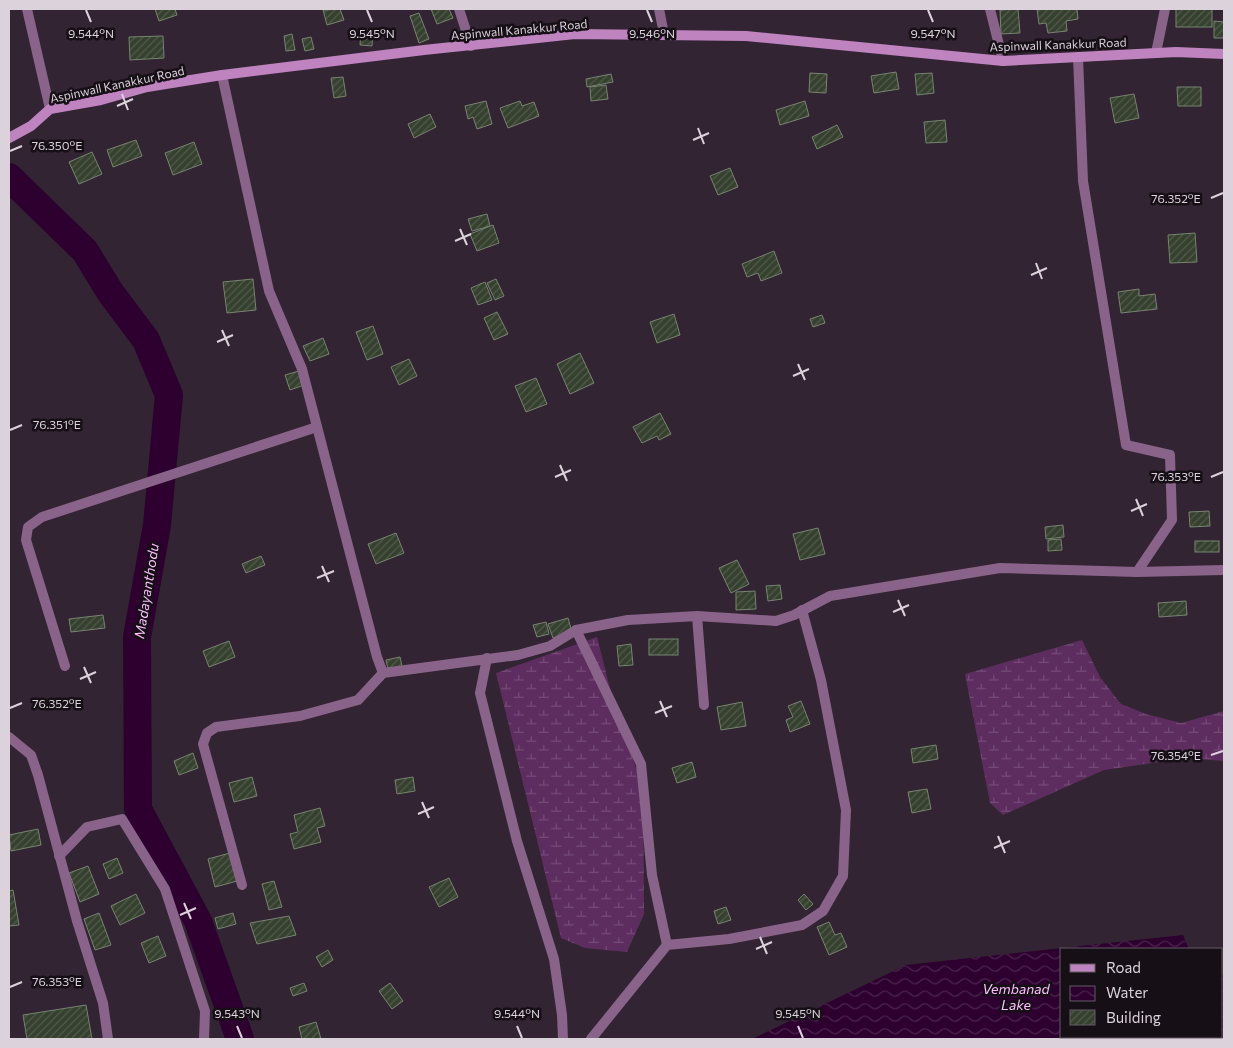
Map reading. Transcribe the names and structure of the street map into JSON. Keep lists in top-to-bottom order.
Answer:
{
  "streets": {
    "main road": ["Aspinwall Kanakkur Road"]
  },
  "water": ["Madayanthodu", "Vembanad Lake"],
  "legend": ["Road", "Water", "Building"],
  "coordinates": [
    "9.544°N",
    "9.545°N",
    "9.546°N",
    "9.547°N",
    "76.350°E",
    "76.352°E",
    "76.351°E",
    "76.353°E",
    "76.354°E",
    "9.543°N"
  ]
}
